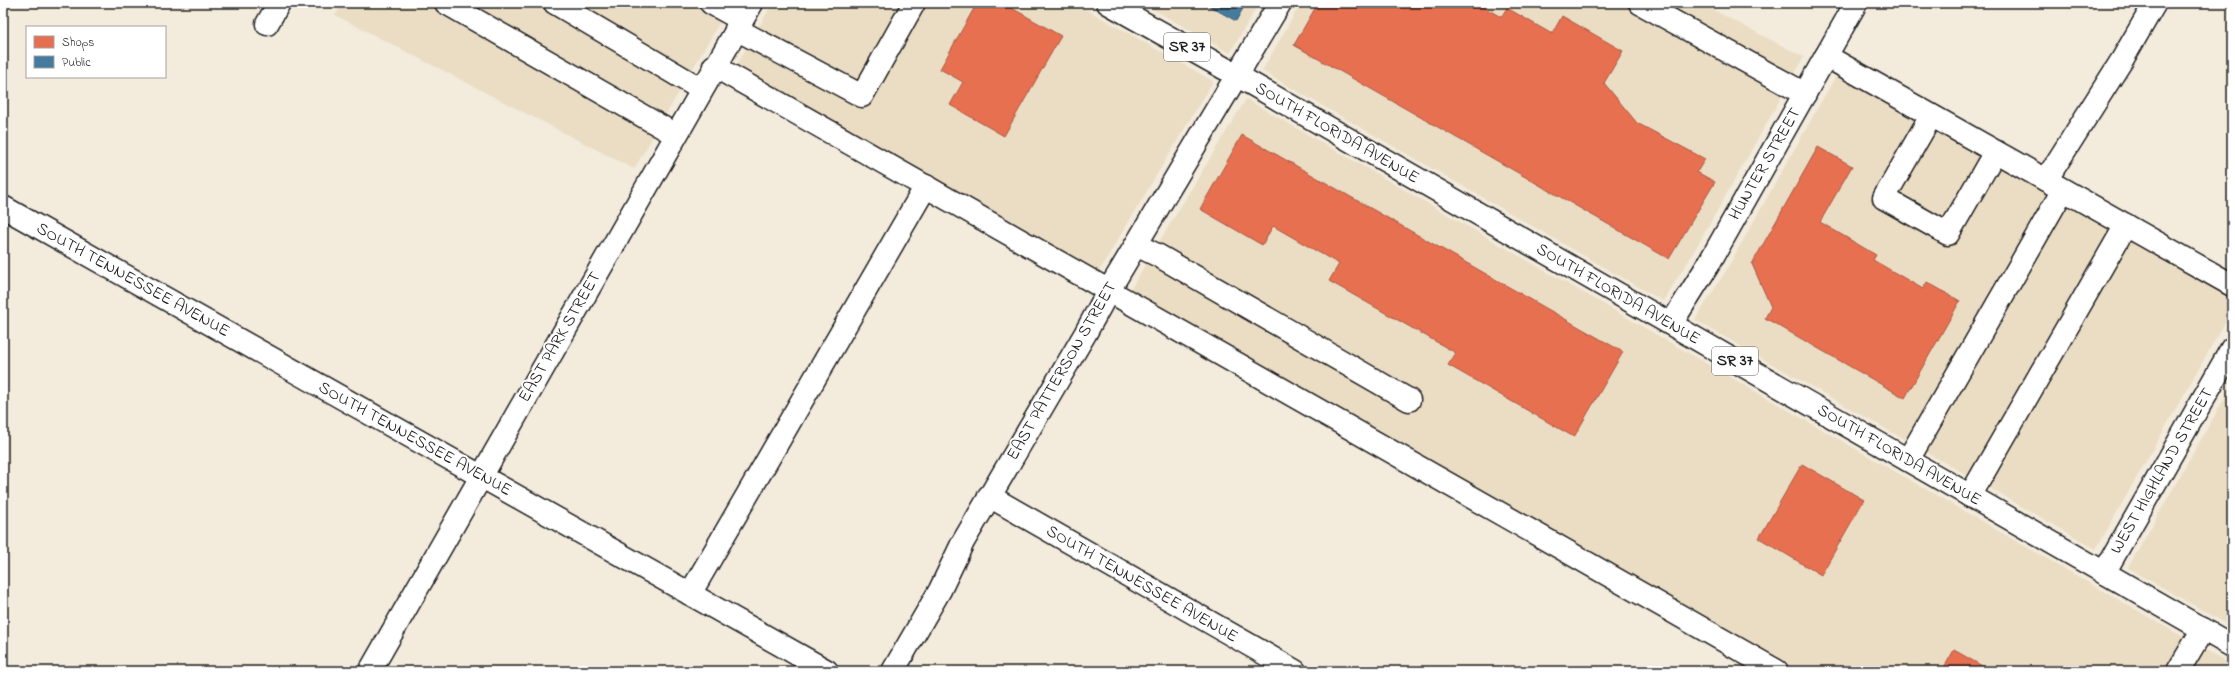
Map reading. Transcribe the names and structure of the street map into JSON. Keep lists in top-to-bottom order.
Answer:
{
  "streets": {
    "street": [
      "SR 37",
      "SOUTH FLORIDA AVENUE",
      "HUNTER STREET",
      "SOUTH TENNESSEE AVENUE",
      "EAST PARK STREET",
      "EAST PATTERSON STREET",
      "WEST HIGHLAND STREET"
    ]
  },
  "crossings": [
    ["SOUTH FLORIDA AVENUE", "HUNTER STREET"],
    ["SOUTH FLORIDA AVENUE", "EAST PATTERSON STREET"],
    ["SOUTH FLORIDA AVENUE", "WEST HIGHLAND STREET"],
    ["SOUTH TENNESSEE AVENUE", "EAST PARK STREET"],
    ["SOUTH TENNESSEE AVENUE", "EAST PATTERSON STREET"]
  ],
  "legend": ["Shops", "Public"]
}
